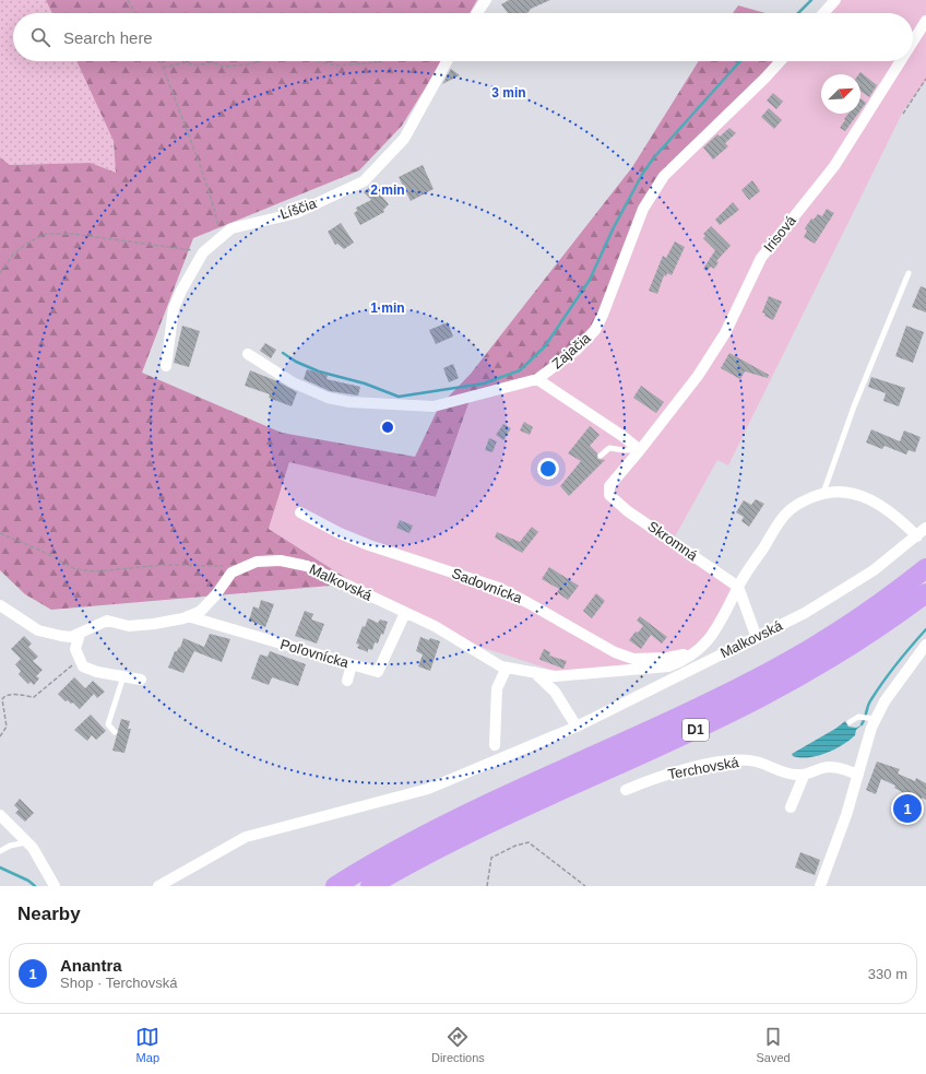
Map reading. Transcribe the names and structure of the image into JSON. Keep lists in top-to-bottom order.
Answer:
{
  "streets": {
    "highway": ["D1"],
    "street": [
      "Líščia",
      "Irisová",
      "Zajačia",
      "Skromná",
      "Malkovská",
      "Sadovnícka",
      "Poľovnícka",
      "Terchovská"
    ]
  },
  "crossings": [
    ["Irisová", "Skromná"],
    ["Skromná", "Malkovská"],
    ["Malkovská", "Sadovnícka"],
    ["Malkovská", "Poľovnícka"]
  ],
  "north": "top right",
  "page": {
    "search": "Search here",
    "pins": "1",
    "heading": "Nearby",
    "list": [
      {
        "mark": "1",
        "name": "Anantra",
        "note": "Shop · Terchovská",
        "value": "330 m"
      }
    ],
    "nav": ["Map", "Directions", "Saved"]
  },
  "rings": ["3 min", "2 min", "1 min"]
}
